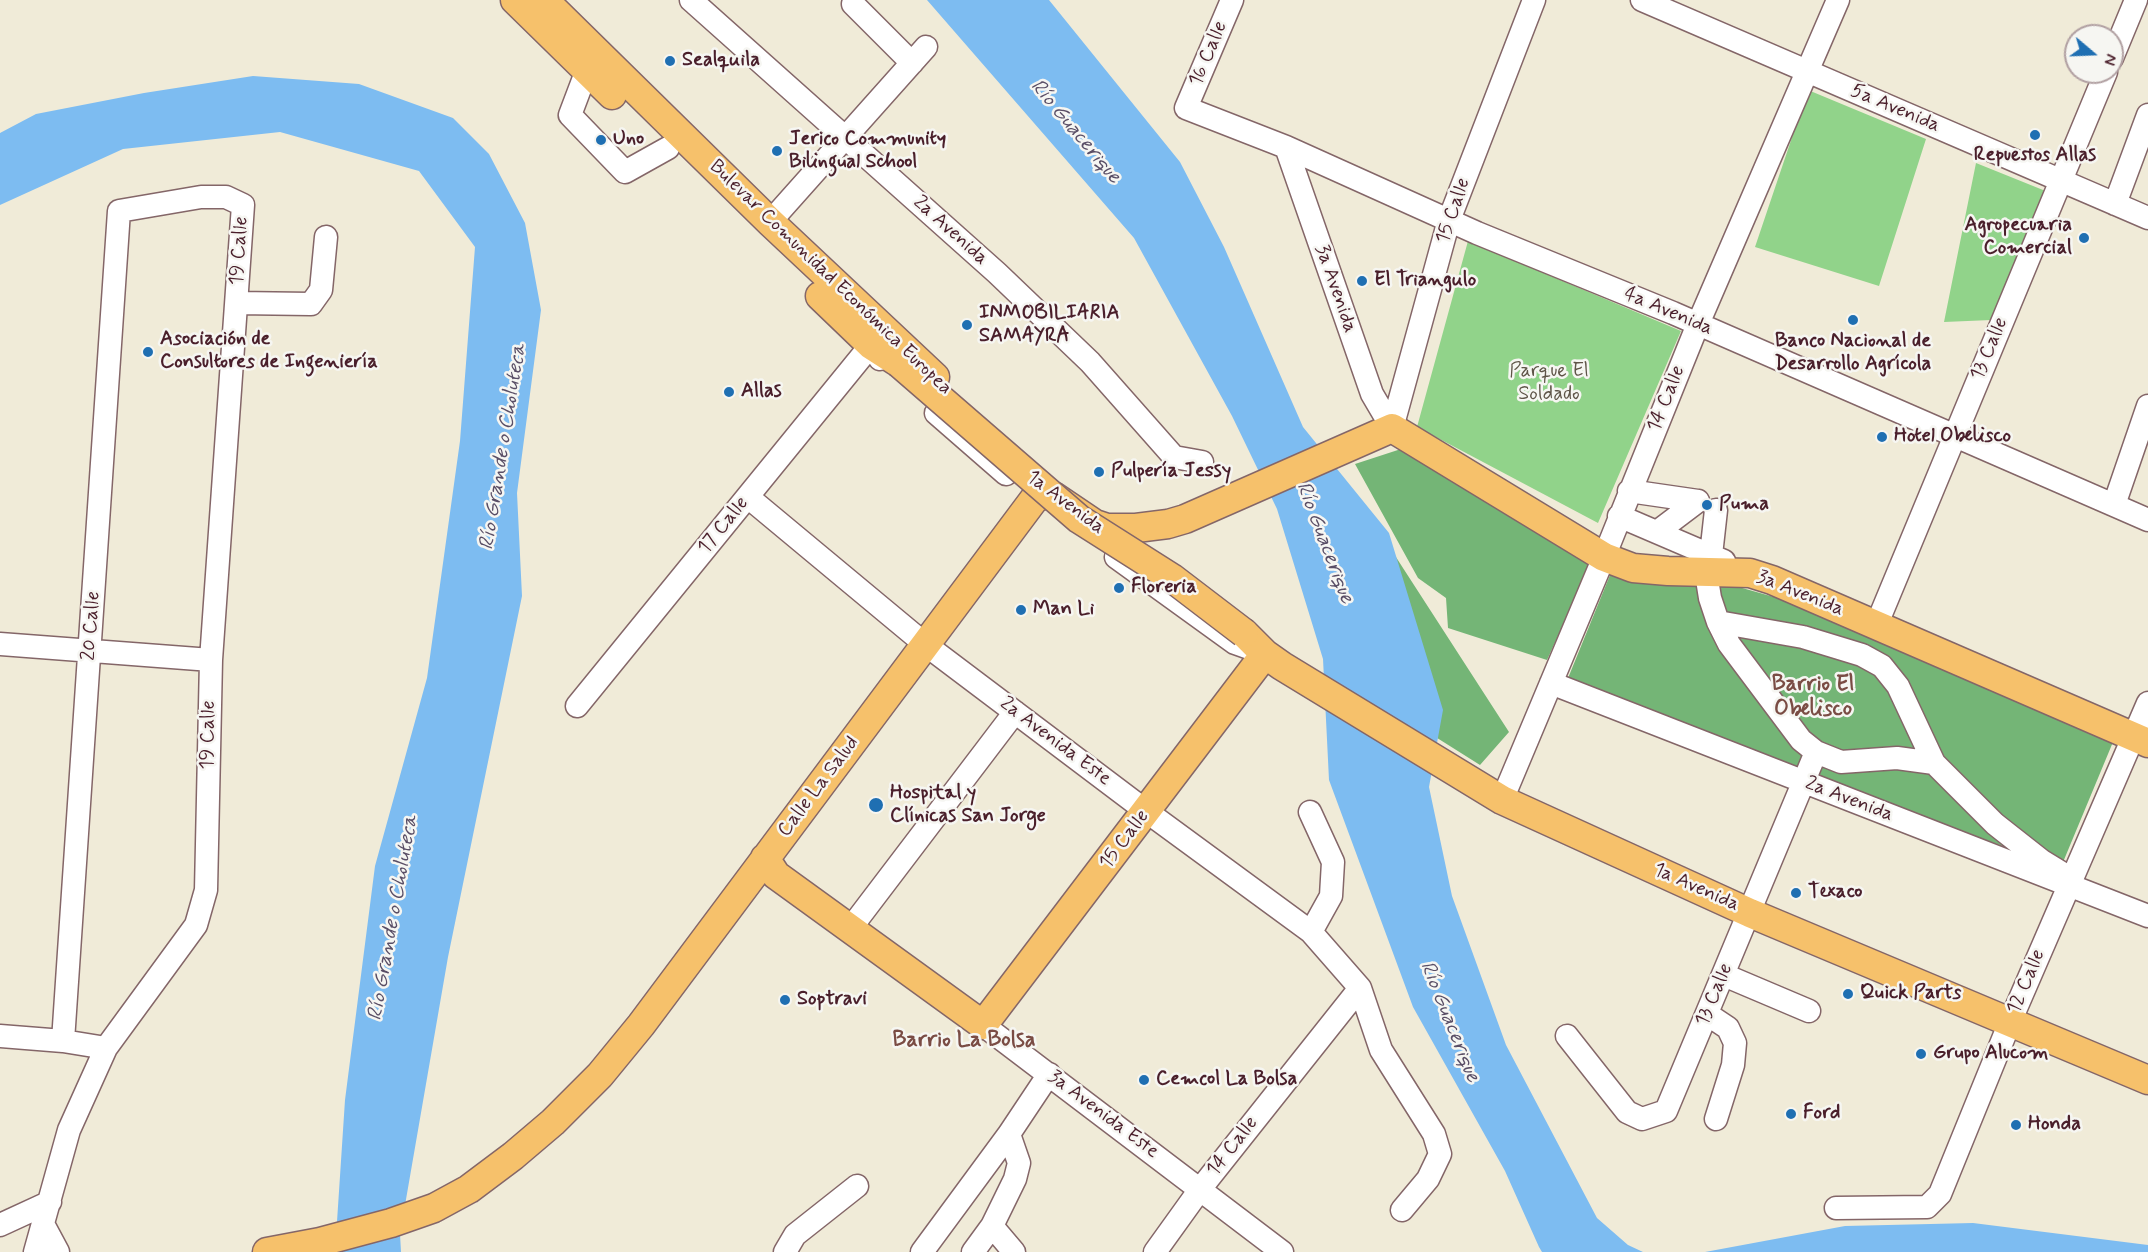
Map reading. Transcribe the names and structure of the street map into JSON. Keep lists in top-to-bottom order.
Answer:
{
  "streets": {
    "main road": [
      "15 Calle",
      "Bulevar Comunidad Económica Europea",
      "3a Avenida",
      "1a Avenida",
      "Calle La Salud",
      "3a Avenida Este"
    ],
    "street": [
      "16 Calle",
      "5a Avenida",
      "2a Avenida",
      "19 Calle",
      "4a Avenida",
      "13 Calle",
      "14 Calle",
      "17 Calle",
      "20 Calle",
      "2a Avenida Este",
      "12 Calle"
    ]
  },
  "crossings": [
    ["16 Calle", "4a Avenida"],
    ["5a Avenida", "13 Calle"],
    ["5a Avenida", "14 Calle"],
    ["15 Calle", "3a Avenida"],
    ["15 Calle", "4a Avenida"],
    ["15 Calle", "1a Avenida"],
    ["15 Calle", "2a Avenida Este"],
    ["15 Calle", "3a Avenida Este"],
    ["2a Avenida", "13 Calle"],
    ["2a Avenida", "14 Calle"],
    ["2a Avenida", "12 Calle"],
    ["19 Calle", "20 Calle"],
    ["Bulevar Comunidad Económica Europea", "1a Avenida"],
    ["Bulevar Comunidad Económica Europea", "17 Calle"],
    ["Bulevar Comunidad Económica Europea", "Calle La Salud"],
    ["3a Avenida", "4a Avenida"],
    ["3a Avenida", "13 Calle"],
    ["3a Avenida", "14 Calle"],
    ["3a Avenida", "12 Calle"],
    ["4a Avenida", "13 Calle"],
    ["4a Avenida", "14 Calle"],
    ["13 Calle", "1a Avenida"],
    ["14 Calle", "1a Avenida"],
    ["14 Calle", "2a Avenida Este"],
    ["14 Calle", "3a Avenida Este"],
    ["1a Avenida", "17 Calle"],
    ["1a Avenida", "Calle La Salud"],
    ["1a Avenida", "12 Calle"],
    ["17 Calle", "2a Avenida Este"],
    ["2a Avenida Este", "Calle La Salud"],
    ["Calle La Salud", "3a Avenida Este"]
  ],
  "districts": ["Barrio El Obelisco", "Barrio La Bolsa"],
  "water": ["Río Guacerique", "Río Grande o Choluteca"],
  "parks": ["Parque El Soldado"],
  "places": [
    "Sealquila",
    "Repuestos Allas",
    "Uno",
    "Jerico Community Bilingual School",
    "Agropecuaria Comercial",
    "El Triangulo",
    "Banco Nacional de Desarrollo Agrícola",
    "INMOBILIARIA SAMAYRA",
    "Asociación de Consultores de Ingeniería",
    "Allas",
    "Hotel Obelisco",
    "Pulpería Jessy",
    "Puma",
    "Floreria",
    "Man Li",
    "Hospital y Clínicas San Jorge",
    "Texaco",
    "Quick Parts",
    "Soptravi",
    "Grupo Alucom",
    "Cemcol La Bolsa",
    "Ford",
    "Honda"
  ],
  "north": "right"
}
